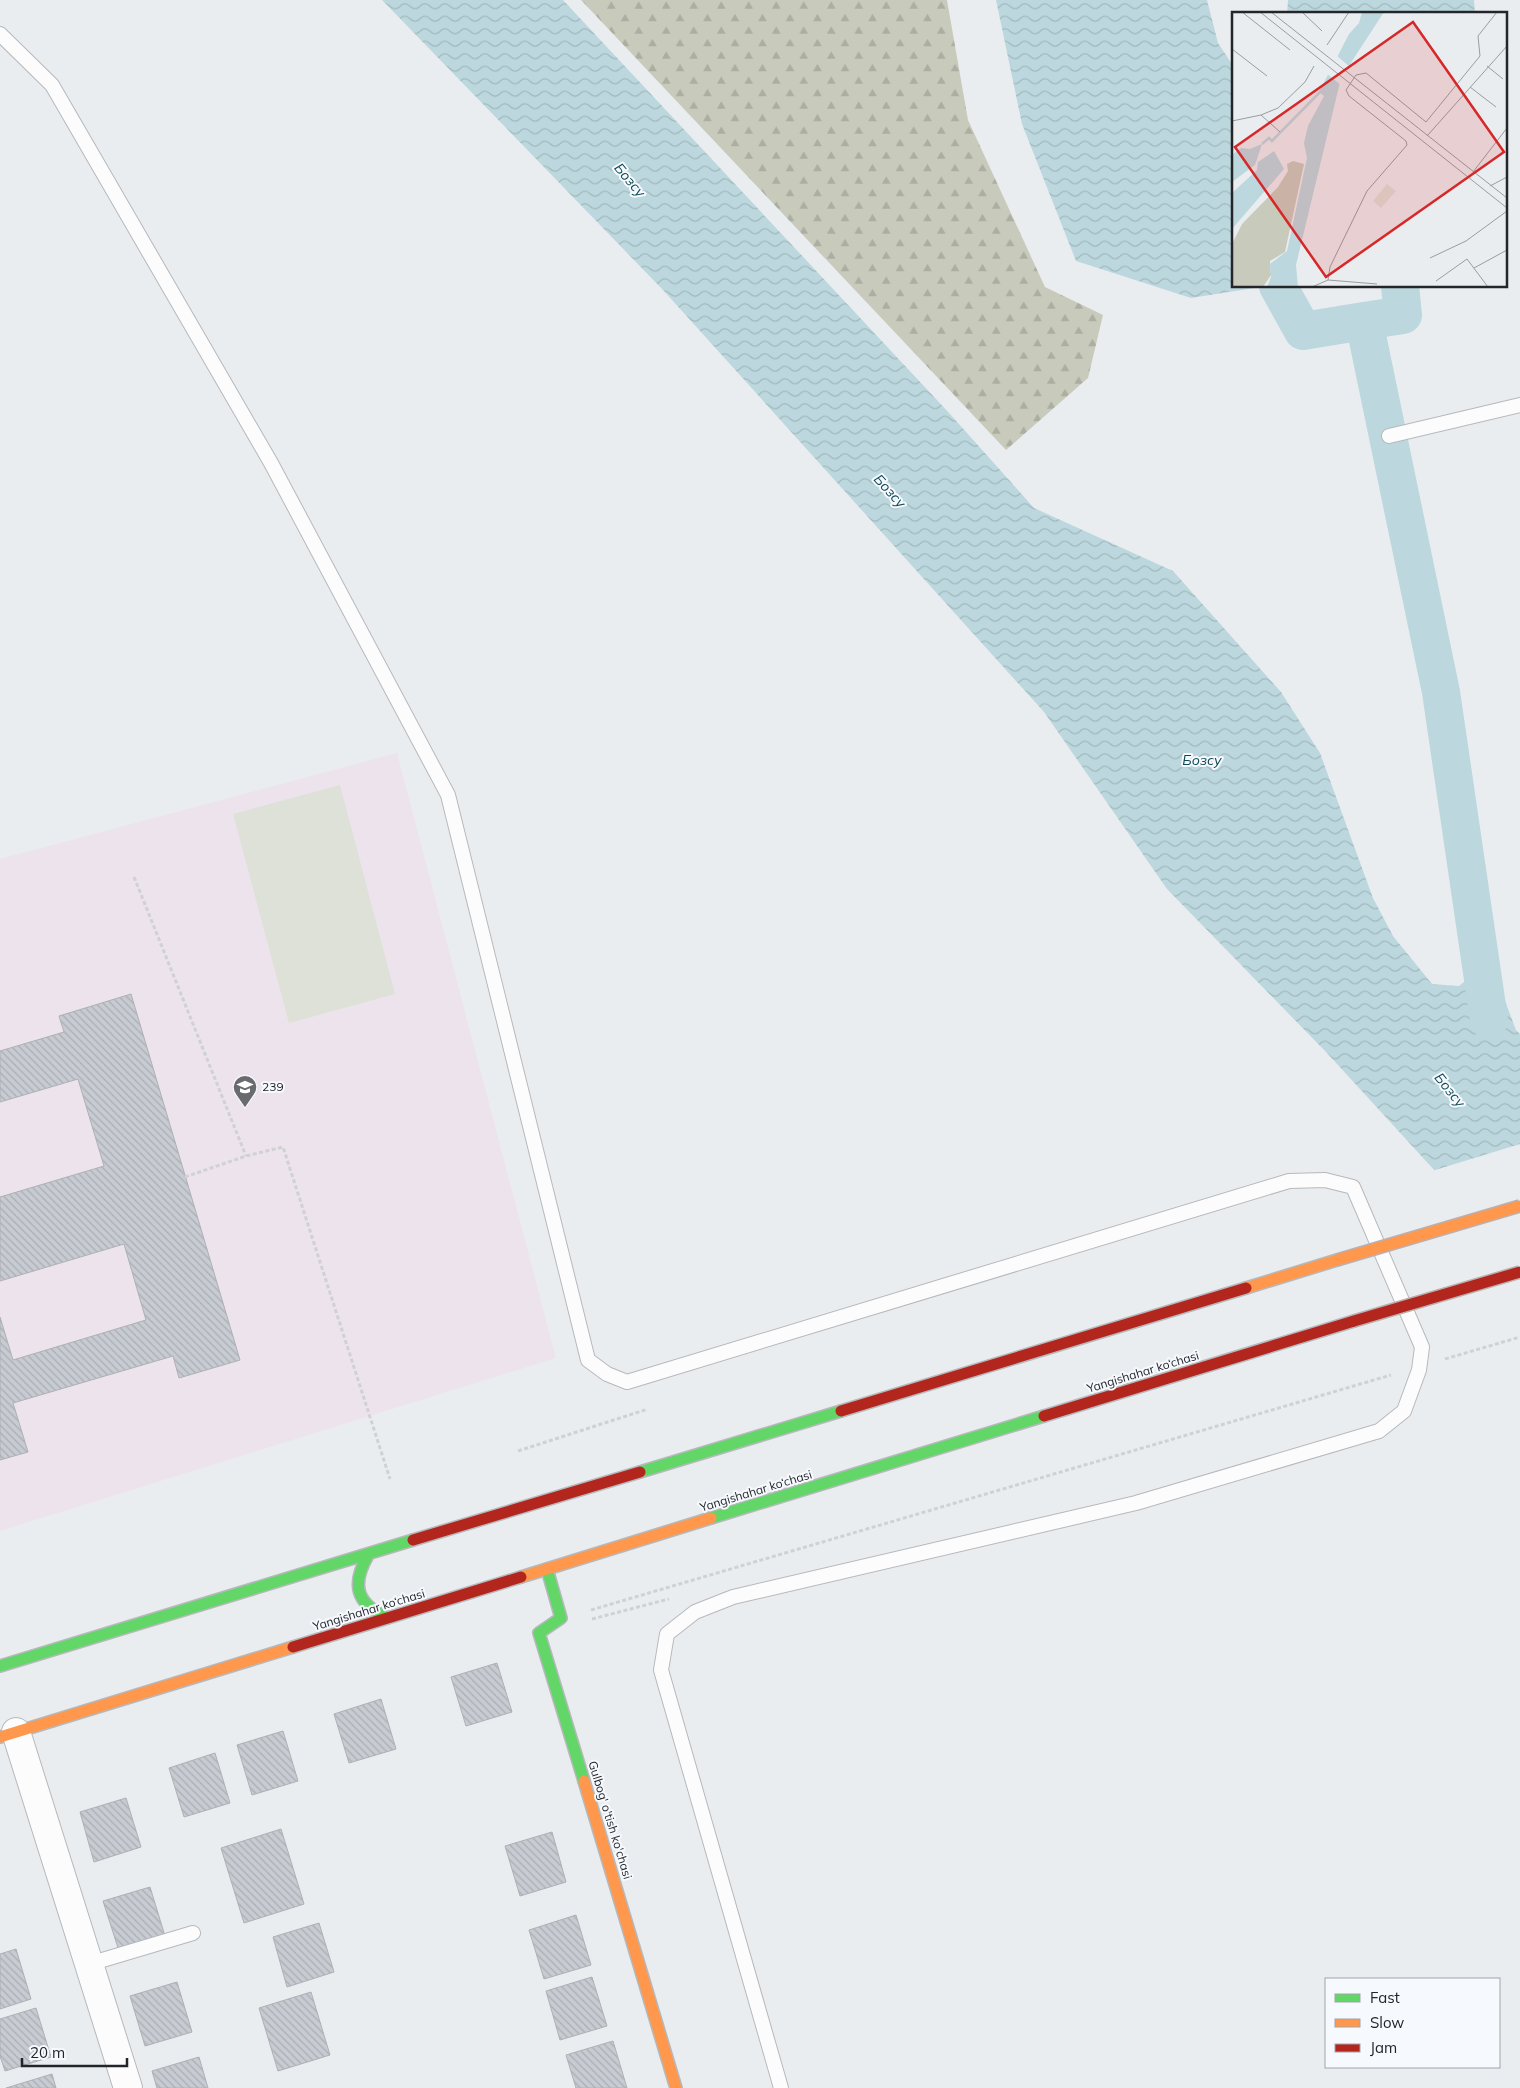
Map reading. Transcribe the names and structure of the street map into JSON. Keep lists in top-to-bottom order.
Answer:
{
  "streets": {
    "main road": ["Yangishahar ko‘chasi", "Gulbog' o'tish ko'chasi"]
  },
  "water": ["Бозсу"],
  "places": {
    "school or university": ["239"]
  },
  "legend": ["Fast", "Slow", "Jam"],
  "scale_bar": "20 m"
}
